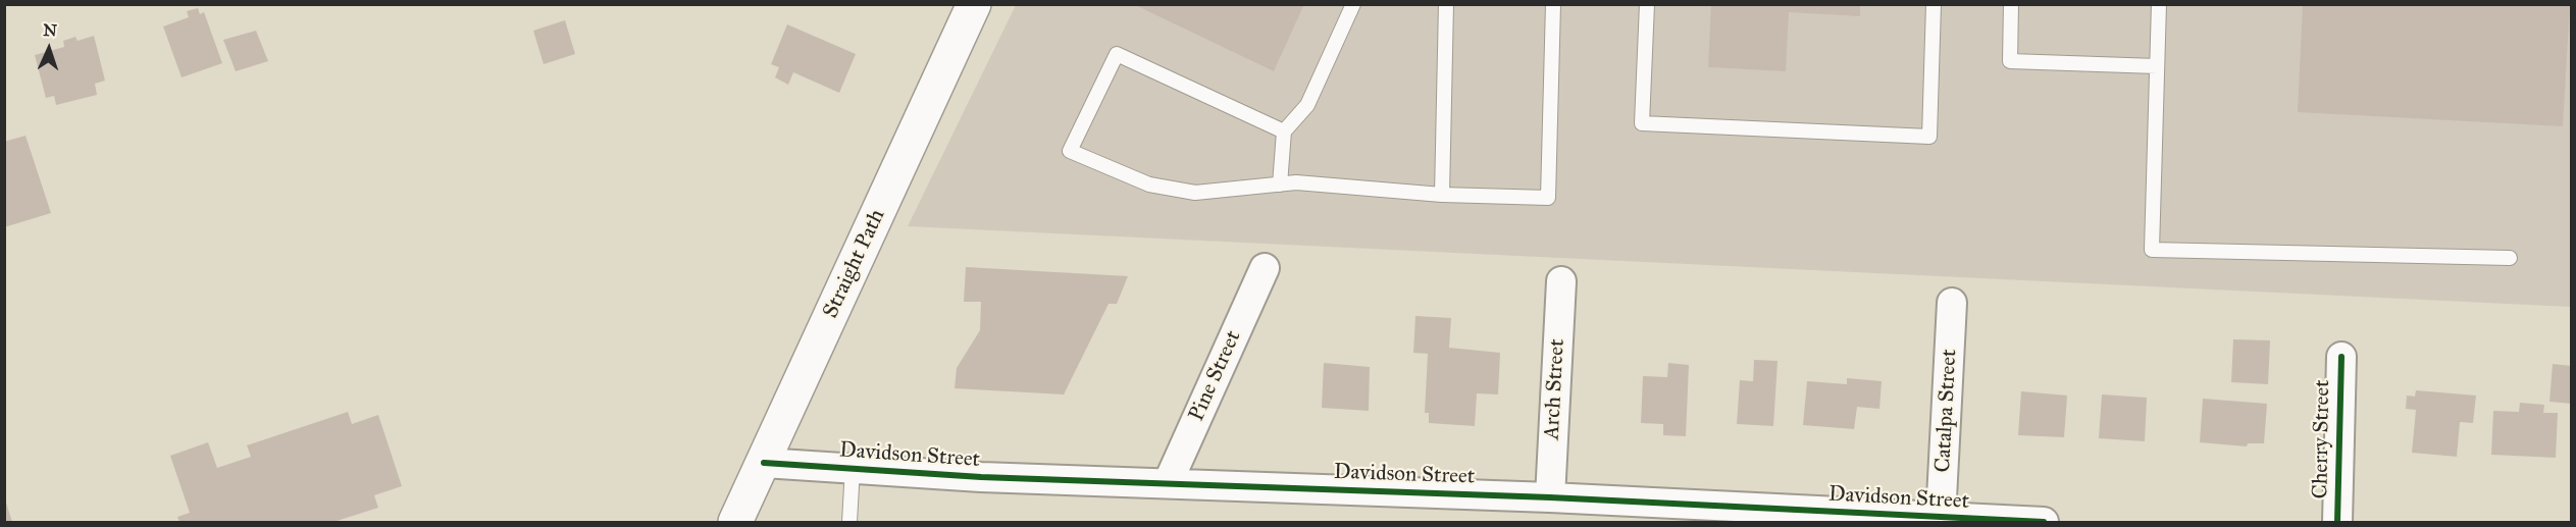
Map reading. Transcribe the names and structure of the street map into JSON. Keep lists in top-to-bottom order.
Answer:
{
  "streets": {
    "main road": ["Straight Path"],
    "street": [
      "Pine Street",
      "Arch Street",
      "Catalpa Street",
      "Cherry Street",
      "Davidson Street"
    ]
  },
  "crossings": [
    ["Straight Path", "Davidson Street"],
    ["Pine Street", "Davidson Street"],
    ["Arch Street", "Davidson Street"],
    ["Catalpa Street", "Davidson Street"]
  ],
  "north": "top"
}
